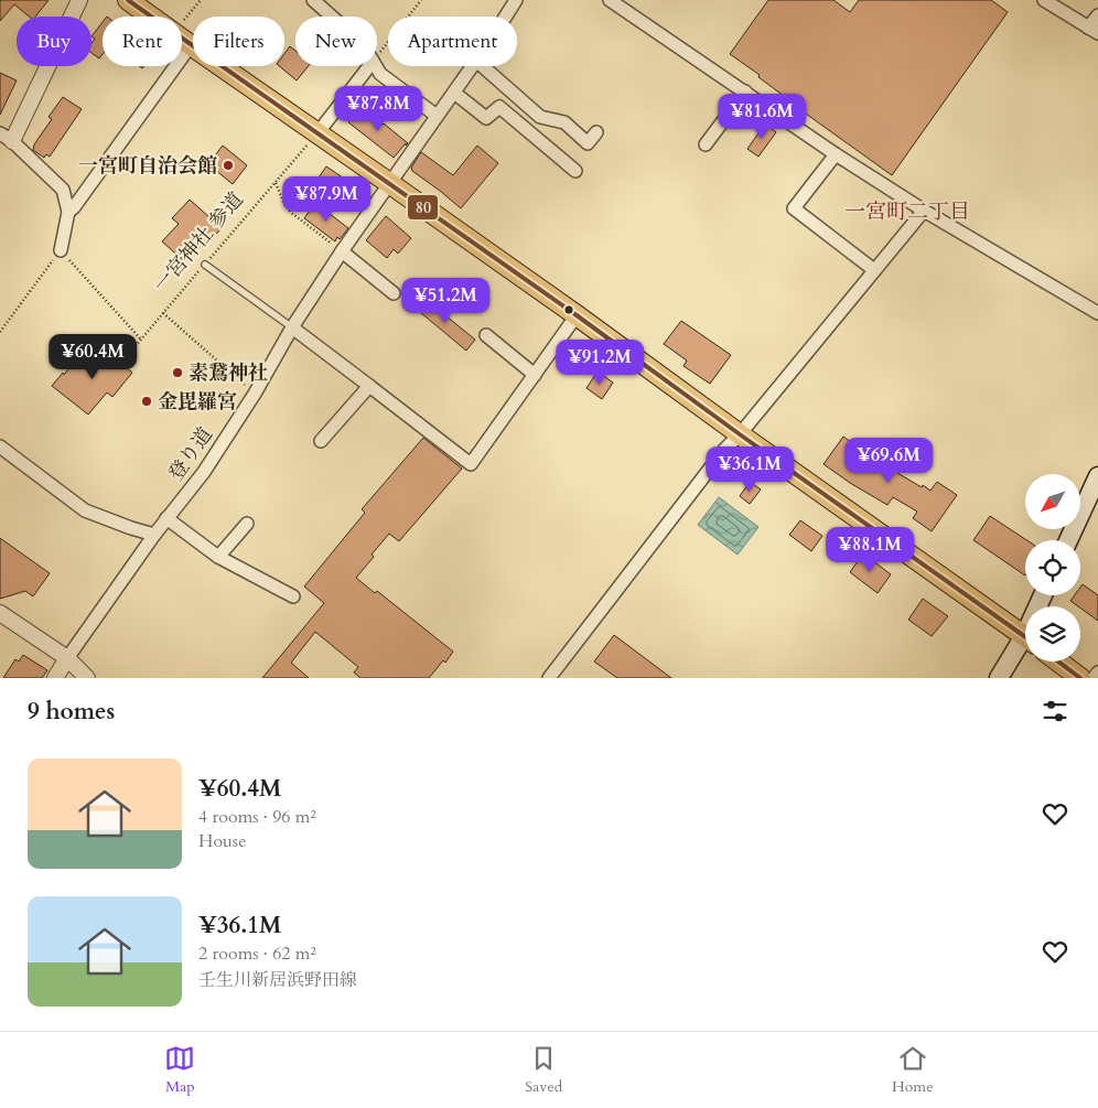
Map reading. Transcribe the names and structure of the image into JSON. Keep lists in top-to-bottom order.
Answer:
{
  "streets": {
    "street": ["登り道"],
    "path": ["一宮神社 参道"]
  },
  "districts": ["一宮町二丁目"],
  "places": ["一宮町自治会館", "素鵞神社", "金毘羅宮"],
  "lines": ["transit line 80"],
  "north": "bottom left",
  "page": {
    "chip": [
      "Buy",
      "Rent",
      "Filters",
      "New",
      "Apartment"
    ],
    "price": [
      "¥87.8M",
      "¥81.6M",
      "¥87.9M",
      "¥51.2M",
      "¥60.4M",
      "¥91.2M",
      "¥69.6M",
      "¥36.1M",
      "¥88.1M"
    ],
    "heading": "9 homes",
    "list": [
      {
        "name": "¥60.4M",
        "note": "4 rooms · 96 m² · House"
      },
      {
        "name": "¥36.1M",
        "note": "2 rooms · 62 m² · 壬生川新居浜野田線"
      }
    ],
    "tabs": ["Map", "Saved", "Home"]
  }
}
